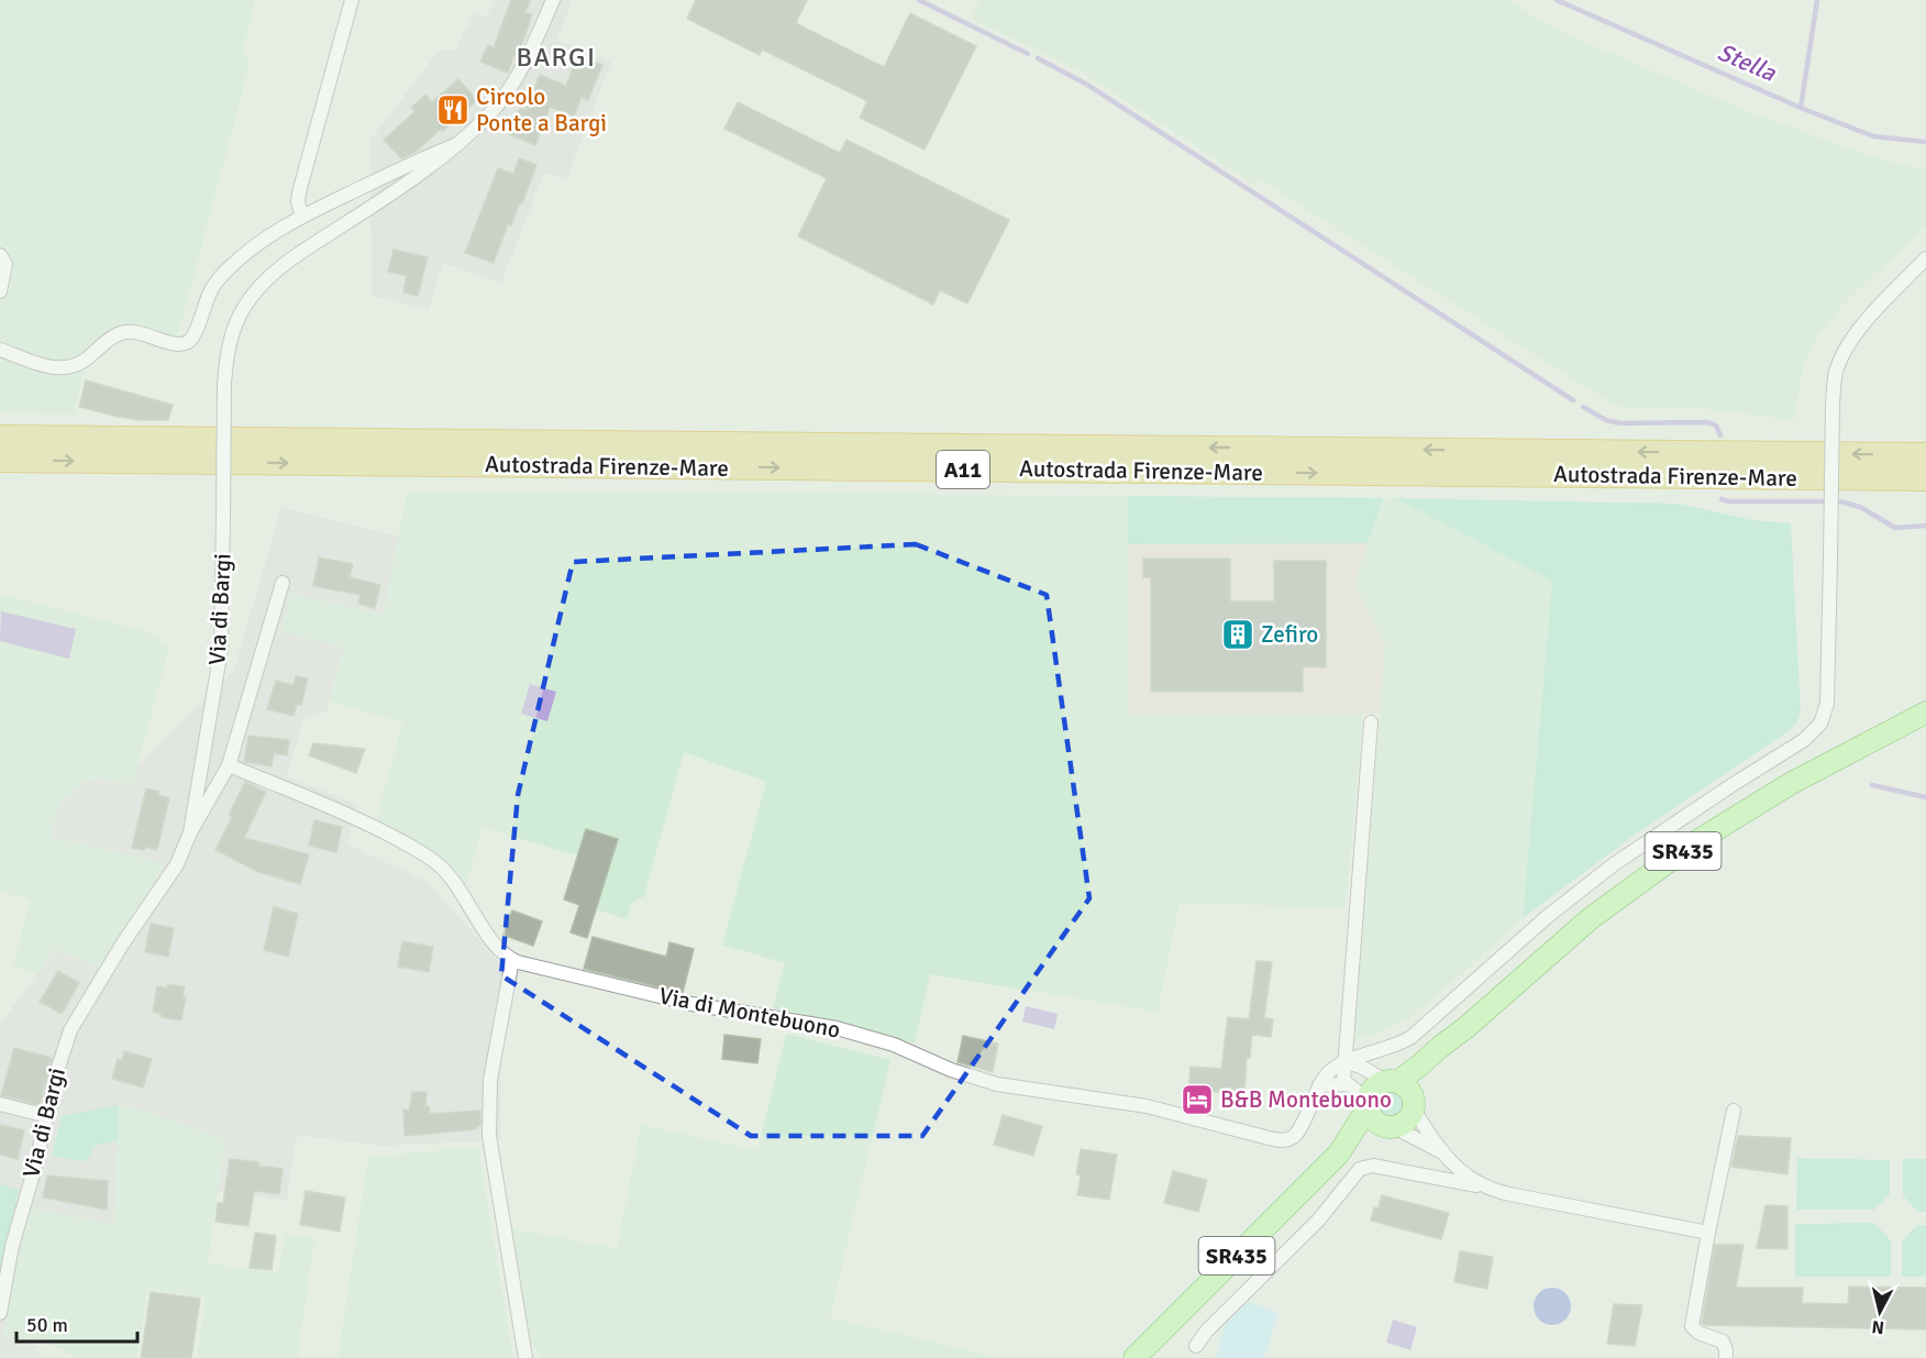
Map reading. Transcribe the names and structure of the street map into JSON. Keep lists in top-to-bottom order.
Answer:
{
  "streets": {
    "highway": ["Autostrada Firenze-Mare", "A11"],
    "main road": ["SR435"],
    "street": ["Via di Bargi", "Via di Montebuono"]
  },
  "districts": ["BARGI"],
  "water": ["Stella"],
  "places": {
    "restaurant": ["Circolo Ponte a Bargi"],
    "building": ["Zefiro"],
    "hotel": ["B&B Montebuono"]
  },
  "scale_bar": "50 m",
  "north": "bottom"
}
